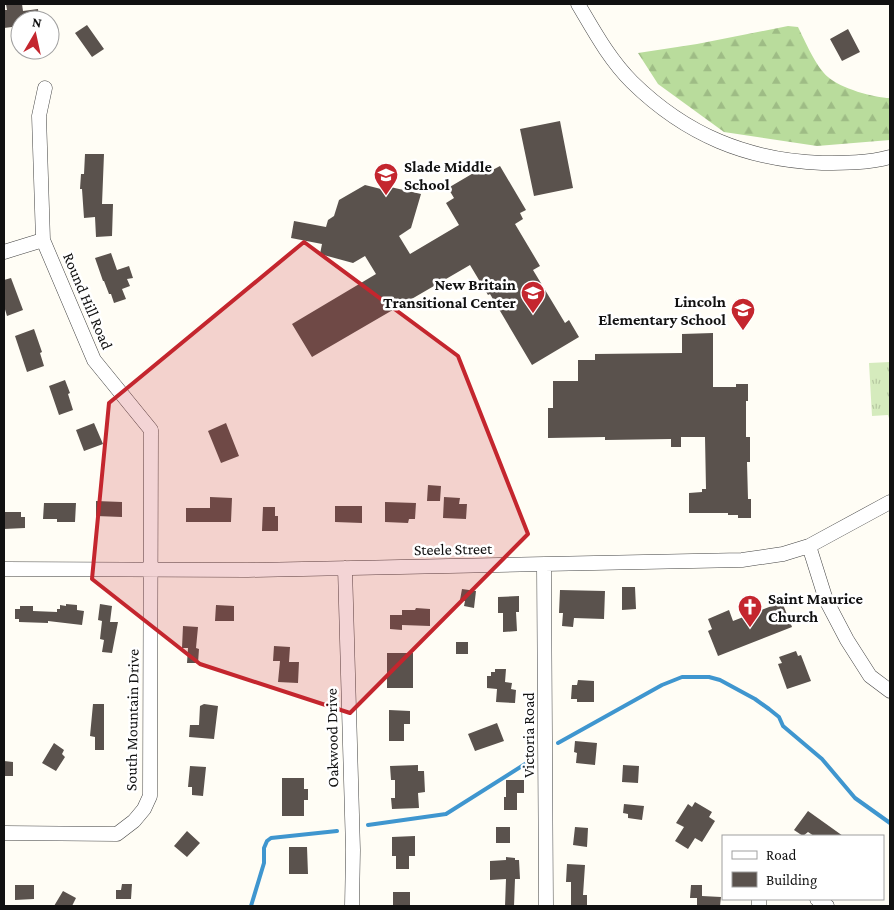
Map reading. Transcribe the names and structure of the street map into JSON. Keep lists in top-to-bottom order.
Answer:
{
  "streets": {
    "street": [
      "Round Hill Road",
      "Steele Street",
      "South Mountain Drive",
      "Victoria Road",
      "Oakwood Drive"
    ]
  },
  "crossings": [
    ["Round Hill Road", "Steele Street"],
    ["Round Hill Road", "South Mountain Drive"],
    ["Steele Street", "South Mountain Drive"],
    ["Steele Street", "Victoria Road"],
    ["Steele Street", "Oakwood Drive"]
  ],
  "places": {
    "school or university": ["Slade Middle School", "New Britain Transitional Center", "Lincoln Elementary School"],
    "church": ["Saint Maurice Church"]
  },
  "legend": ["Road", "Building"],
  "north": "top"
}
